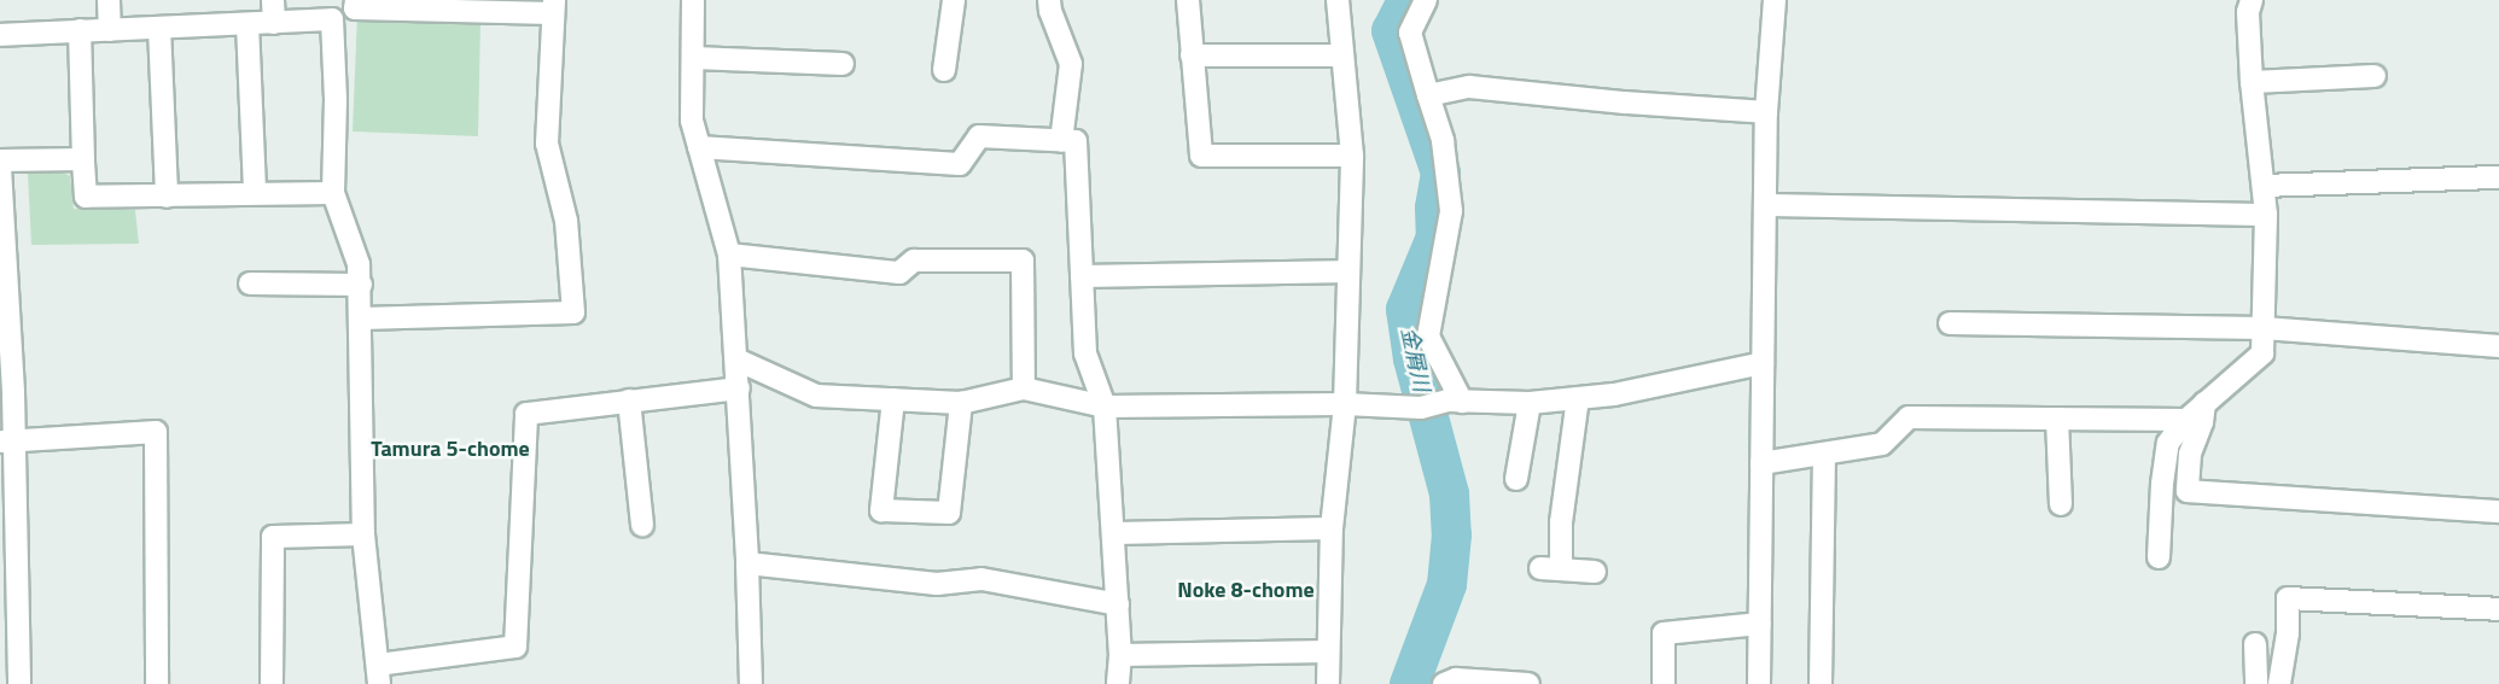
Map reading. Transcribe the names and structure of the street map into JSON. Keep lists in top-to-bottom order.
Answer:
{
  "districts": ["Tamura 5-chome", "Noke 8-chome"],
  "water": ["金屑川"]
}
